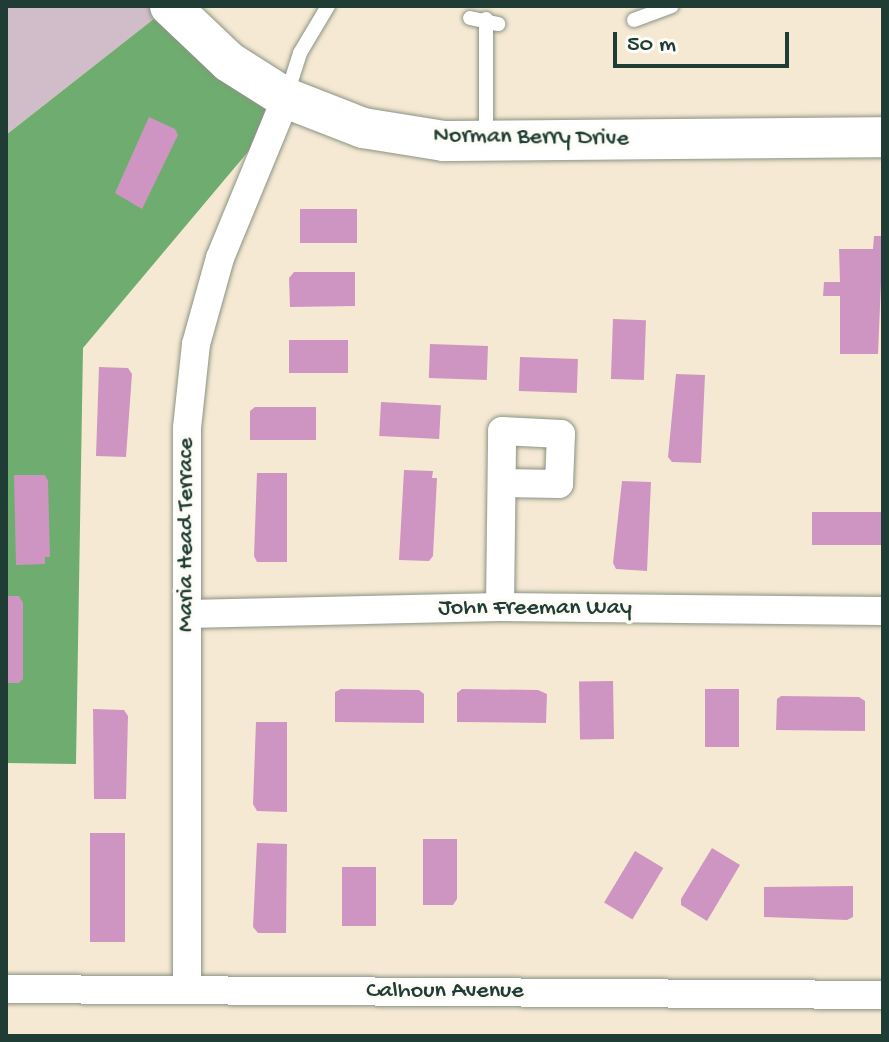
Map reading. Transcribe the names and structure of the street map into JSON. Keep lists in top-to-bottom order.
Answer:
{
  "streets": {
    "main road": ["Norman Berry Drive"],
    "street": ["Maria Head Terrace", "John Freeman Way", "Calhoun Avenue"]
  },
  "crossings": [
    ["Norman Berry Drive", "Maria Head Terrace"],
    ["Maria Head Terrace", "John Freeman Way"],
    ["Maria Head Terrace", "Calhoun Avenue"]
  ],
  "scale_bar": "50 m"
}
